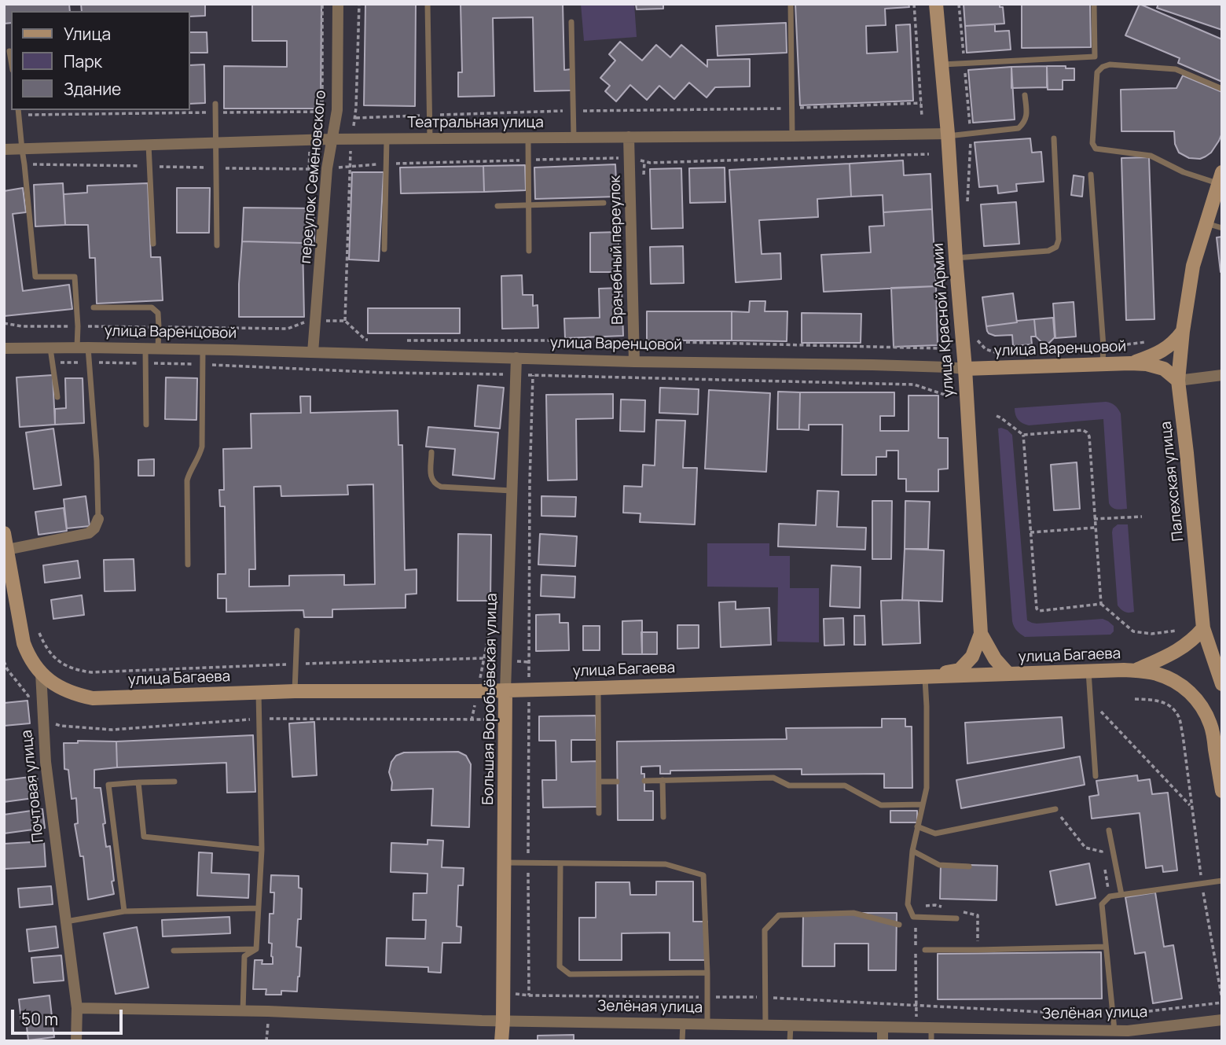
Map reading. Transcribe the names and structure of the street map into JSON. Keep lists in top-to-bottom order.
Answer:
{
  "streets": {
    "main road": [
      "улица Красной Армии",
      "улица Варенцовой",
      "Палехская улица",
      "улица Багаева",
      "Большая Воробьёвская улица",
      "Почтовая улица"
    ],
    "street": [
      "Театральная улица",
      "переулок Семеновского",
      "Врачебный переулок",
      "Зелёная улица"
    ]
  },
  "crossings": [
    ["Театральная улица", "переулок Семеновского"],
    ["Театральная улица", "Врачебный переулок"],
    ["Театральная улица", "улица Красной Армии"],
    ["переулок Семеновского", "улица Варенцовой"],
    ["Врачебный переулок", "улица Варенцовой"],
    ["улица Красной Армии", "улица Варенцовой"],
    ["улица Красной Армии", "улица Багаева"],
    ["улица Варенцовой", "Палехская улица"],
    ["улица Варенцовой", "Большая Воробьёвская улица"],
    ["Палехская улица", "улица Багаева"],
    ["улица Багаева", "Большая Воробьёвская улица"],
    ["улица Багаева", "Почтовая улица"],
    ["Большая Воробьёвская улица", "Зелёная улица"],
    ["Почтовая улица", "Зелёная улица"]
  ],
  "legend": ["Улица", "Парк", "Здание"],
  "scale_bar": "50 m"
}
